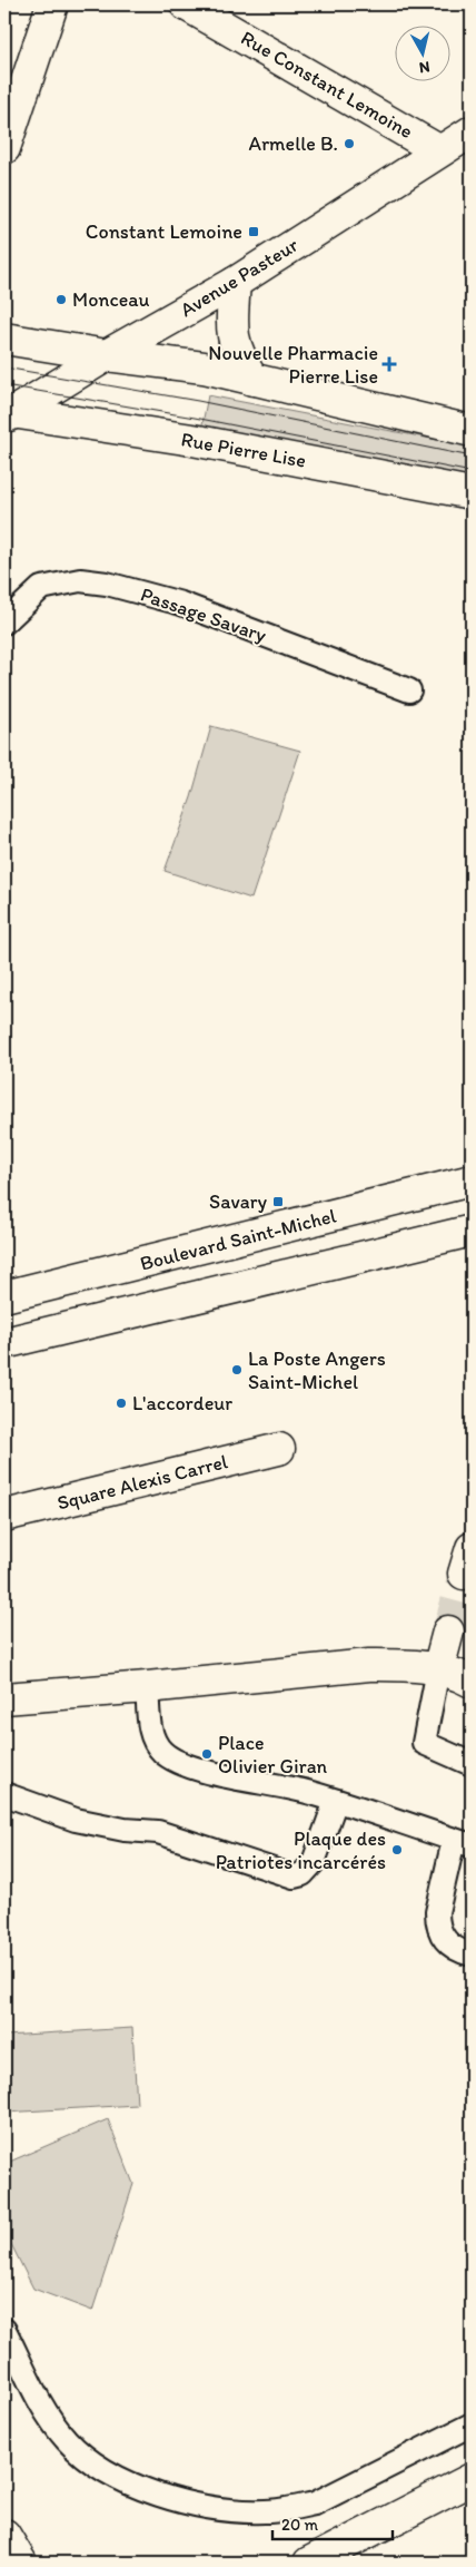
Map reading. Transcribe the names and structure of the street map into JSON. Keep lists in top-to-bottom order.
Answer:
{
  "streets": {
    "main road": [
      "Rue Constant Lemoine",
      "Avenue Pasteur",
      "Rue Pierre Lise",
      "Boulevard Saint-Michel",
      "Square Alexis Carrel"
    ],
    "lane": ["Passage Savary"]
  },
  "crossings": [
    ["Rue Constant Lemoine", "Avenue Pasteur"],
    ["Avenue Pasteur", "Rue Pierre Lise"]
  ],
  "places": {
    "other": [
      "Armelle B.",
      "Monceau",
      "La Poste Angers Saint-Michel",
      "L'accordeur",
      "Place Olivier Giran",
      "Plaque des Patriotes incarcérés"
    ],
    "transit": ["Constant Lemoine", "Savary"],
    "health": ["Nouvelle Pharmacie Pierre Lise"]
  },
  "scale_bar": "20 m",
  "north": "bottom"
}
